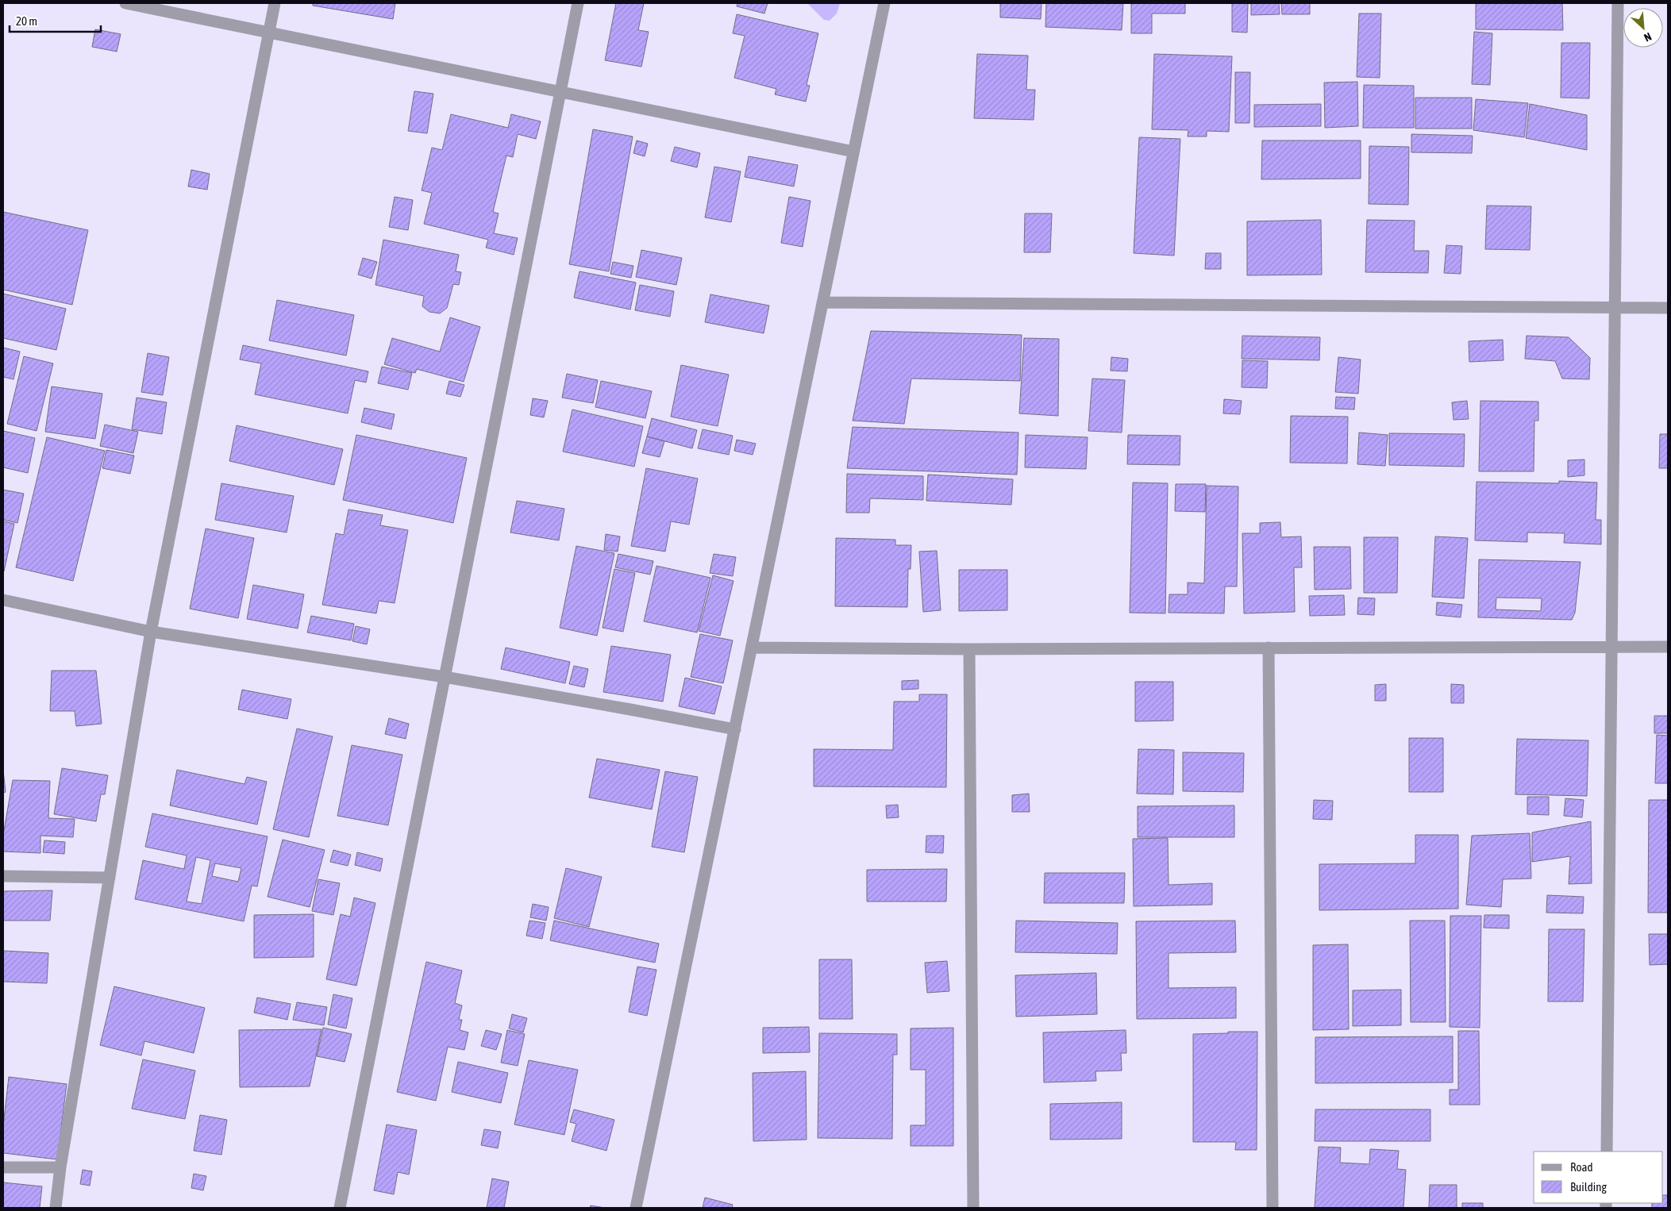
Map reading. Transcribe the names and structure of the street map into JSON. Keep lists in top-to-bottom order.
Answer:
{
  "legend": ["Road", "Building"],
  "scale_bar": "20 m",
  "north": "bottom right"
}
